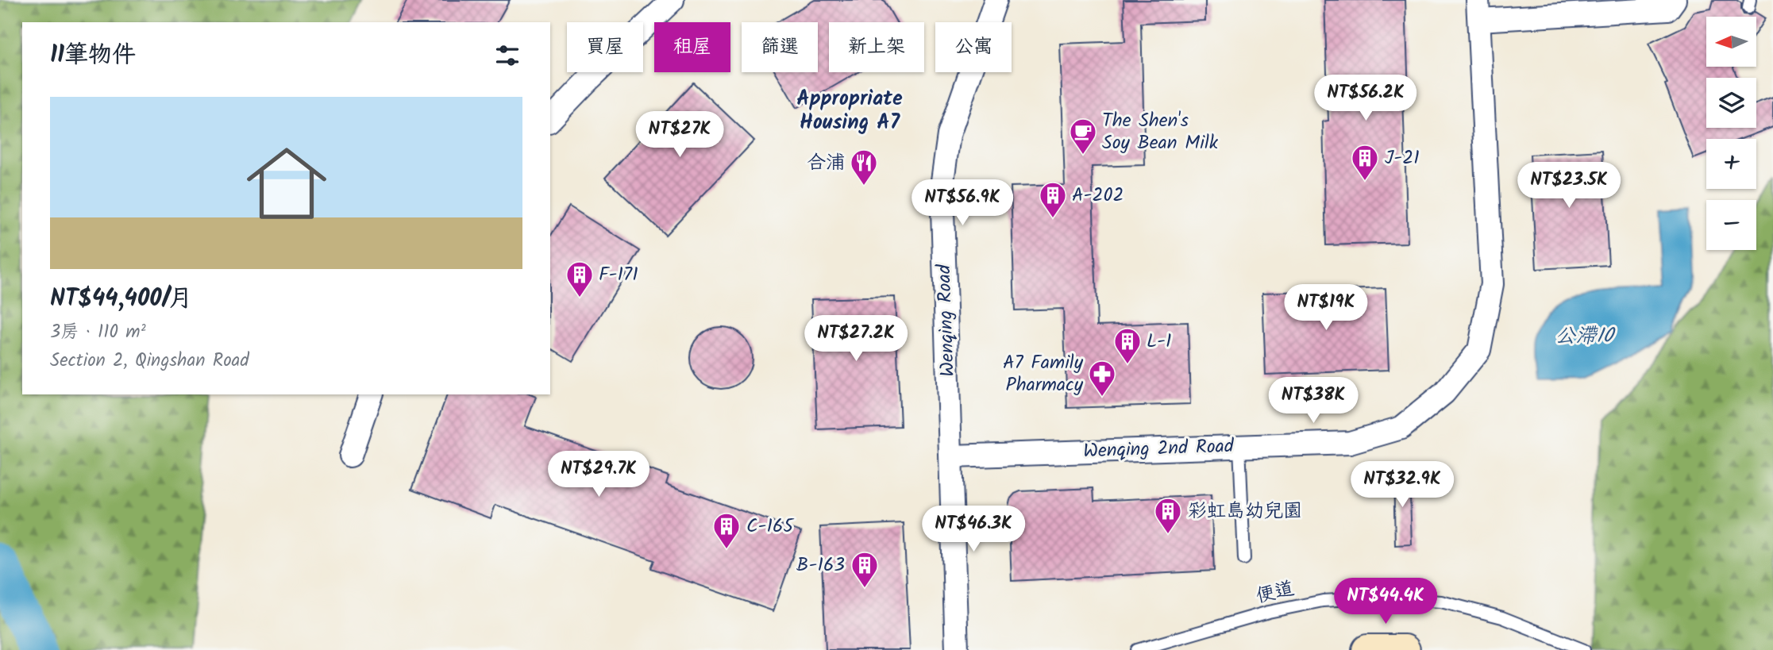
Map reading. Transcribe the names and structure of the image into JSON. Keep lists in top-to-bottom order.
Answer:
{
  "streets": {
    "street": ["Wenqing Road", "Wenqing 2nd Road"],
    "lane": ["便道"]
  },
  "crossings": [
    ["Wenqing Road", "Wenqing 2nd Road"]
  ],
  "districts": ["Appropriate Housing A7"],
  "water": ["公滯10"],
  "places": {
    "cafe": ["The Shen's Soy Bean Milk"],
    "building": [
      "J-21",
      "A-202",
      "F-171",
      "L-1",
      "彩虹島幼兒園",
      "C-165",
      "B-163"
    ],
    "restaurant": ["合浦"],
    "pharmacy": ["A7 Family Pharmacy"]
  },
  "north": "left",
  "page": {
    "map_buttons": ["+", "−"],
    "chip": [
      "買屋",
      "租屋",
      "篩選",
      "新上架",
      "公寓"
    ],
    "heading": "11筆物件",
    "price": [
      "NT$56.2K",
      "NT$27K",
      "NT$23.5K",
      "NT$56.9K",
      "NT$19K",
      "NT$27.2K",
      "NT$38K",
      "NT$29.7K",
      "NT$32.9K",
      "NT$46.3K",
      "NT$44.4K"
    ],
    "list": [
      {
        "name": "NT$44,400/月",
        "note": "3房 · 110 m² · Section 2, Qingshan Road"
      }
    ]
  }
}
